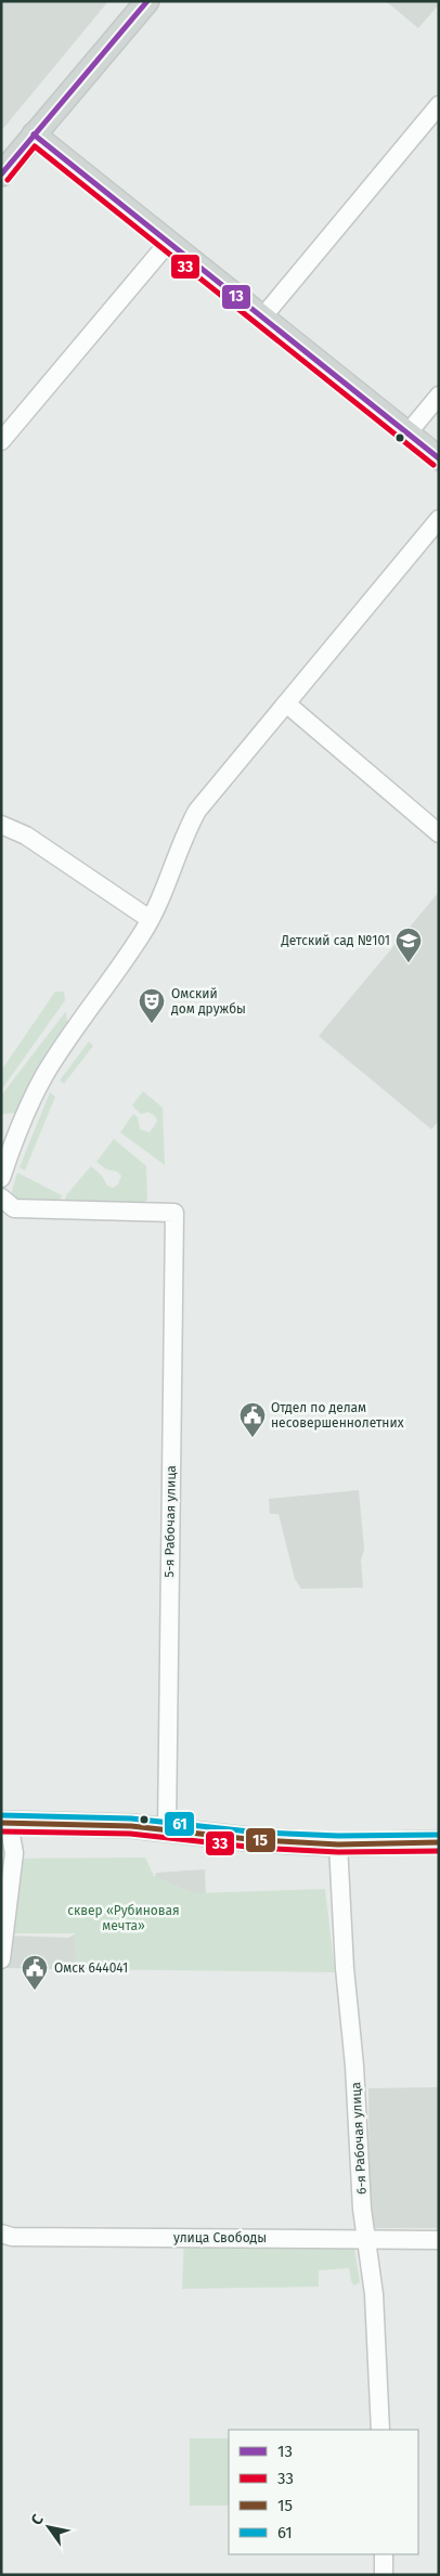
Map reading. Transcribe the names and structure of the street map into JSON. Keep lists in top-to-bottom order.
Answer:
{
  "streets": {
    "street": ["5-я Рабочая улица", "6-я Рабочая улица", "улица Свободы"]
  },
  "crossings": [
    ["6-я Рабочая улица", "улица Свободы"]
  ],
  "parks": ["сквер «Рубиновая мечта»"],
  "places": {
    "school or university": ["Детский сад №101"],
    "theatre": ["Омский дом дружбы"],
    "public building": ["Отдел по делам несовершеннолетних", "Омск 644041"]
  },
  "lines": [
    "transit line 13",
    "transit line 33",
    "transit line 61",
    "transit line 15"
  ],
  "legend": [
    "13",
    "33",
    "15",
    "61"
  ],
  "north": "top left"
}
